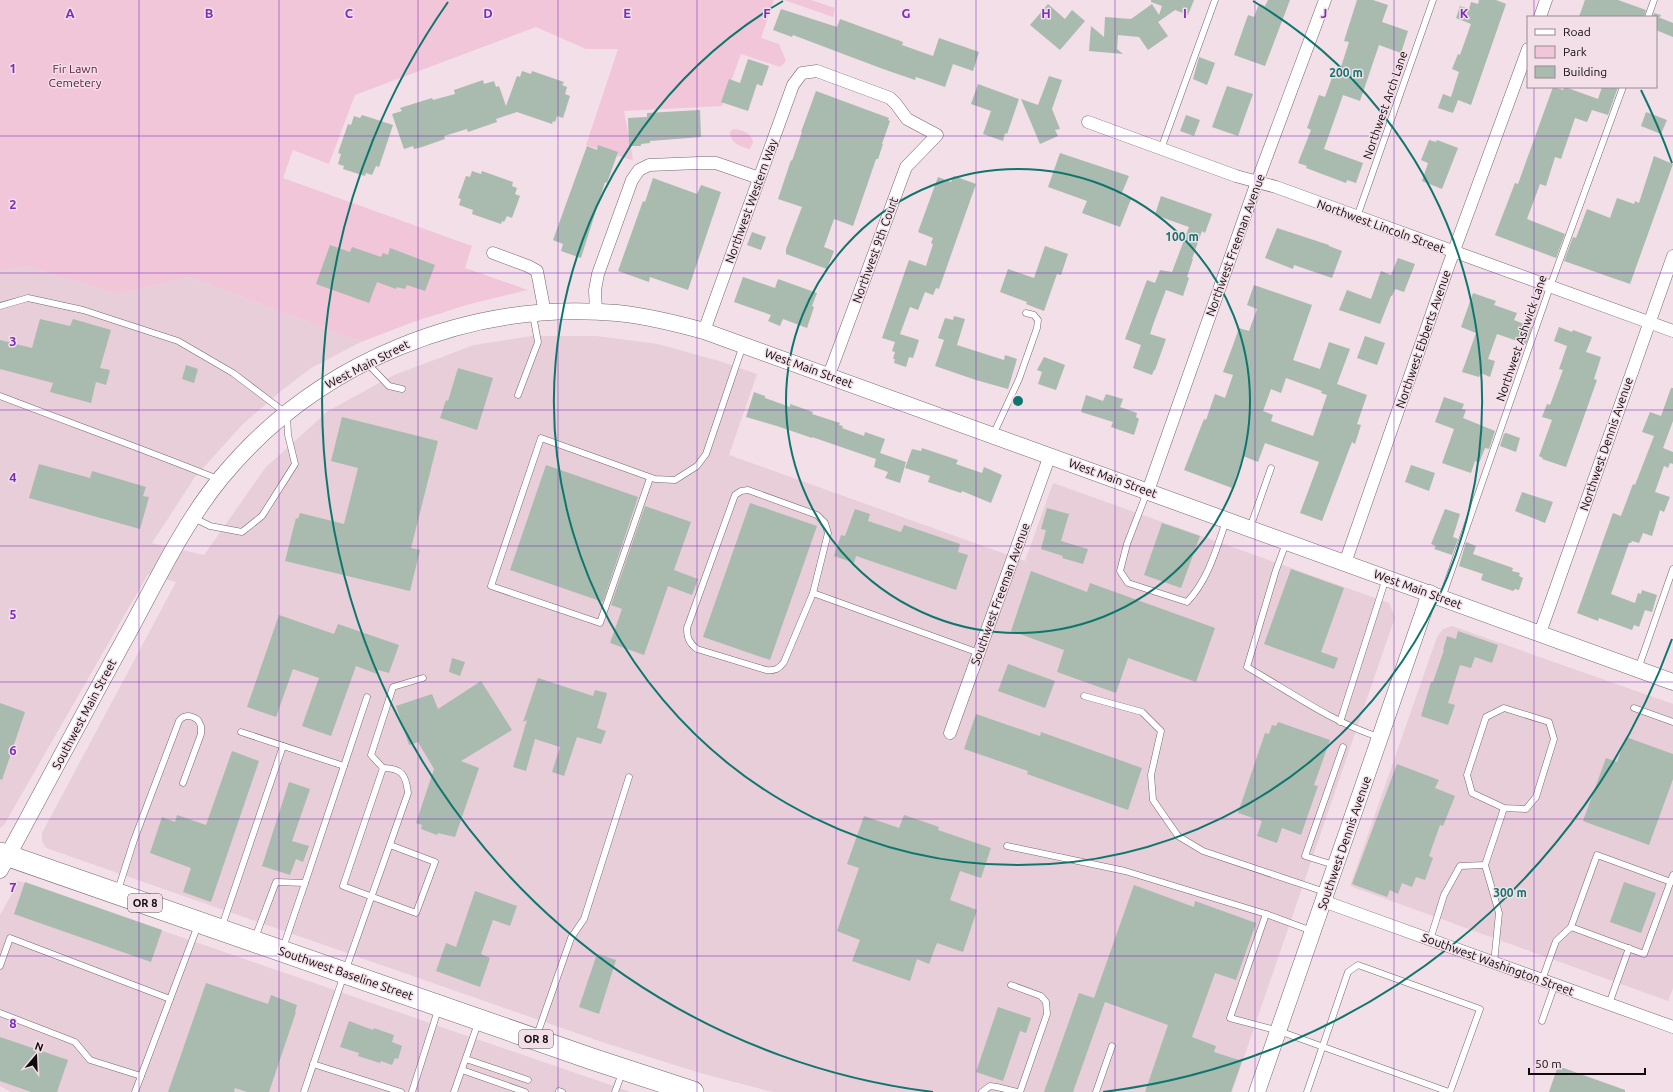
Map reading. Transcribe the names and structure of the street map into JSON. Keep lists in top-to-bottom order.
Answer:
{
  "streets": {
    "highway": ["OR 8", "Southwest Baseline Street"],
    "street": [
      "Northwest Western Way",
      "Northwest Lincoln Street",
      "Northwest Freeman Avenue",
      "Northwest 9th Court",
      "Northwest Ebberts Avenue",
      "West Main Street",
      "Northwest Dennis Avenue",
      "Southwest Freeman Avenue",
      "Southwest Main Street",
      "Southwest Dennis Avenue",
      "Southwest Washington Street"
    ],
    "lane": ["Northwest Arch Lane", "Northwest Ashwick Lane"]
  },
  "crossings": [
    ["Northwest Arch Lane", "Northwest Lincoln Street"],
    ["Northwest Western Way", "Northwest 9th Court"],
    ["Northwest Western Way", "West Main Street"],
    ["Northwest Lincoln Street", "Northwest Freeman Avenue"],
    ["Northwest Lincoln Street", "Northwest Ashwick Lane"],
    ["Northwest Lincoln Street", "Northwest Ebberts Avenue"],
    ["Northwest Lincoln Street", "Northwest Dennis Avenue"],
    ["Northwest Freeman Avenue", "West Main Street"],
    ["Northwest 9th Court", "West Main Street"],
    ["Northwest Ashwick Lane", "West Main Street"],
    ["Northwest Ashwick Lane", "Southwest Dennis Avenue"],
    ["Northwest Ebberts Avenue", "West Main Street"],
    ["West Main Street", "Northwest Dennis Avenue"],
    ["West Main Street", "Southwest Freeman Avenue"],
    ["West Main Street", "Southwest Main Street"],
    ["West Main Street", "Southwest Dennis Avenue"],
    ["Southwest Main Street", "Southwest Baseline Street"],
    ["Southwest Dennis Avenue", "Southwest Washington Street"]
  ],
  "parks": ["Fir Lawn Cemetery"],
  "legend": ["Road", "Park", "Building"],
  "scale_bar": "50 m",
  "north": "top",
  "grid": {
    "columns": [
      "A",
      "B",
      "C",
      "D",
      "E",
      "F",
      "G",
      "H",
      "I",
      "J",
      "K"
    ],
    "rows": [
      "1",
      "2",
      "3",
      "4",
      "5",
      "6",
      "7",
      "8"
    ]
  },
  "rings": ["200 m", "100 m", "300 m"]
}
